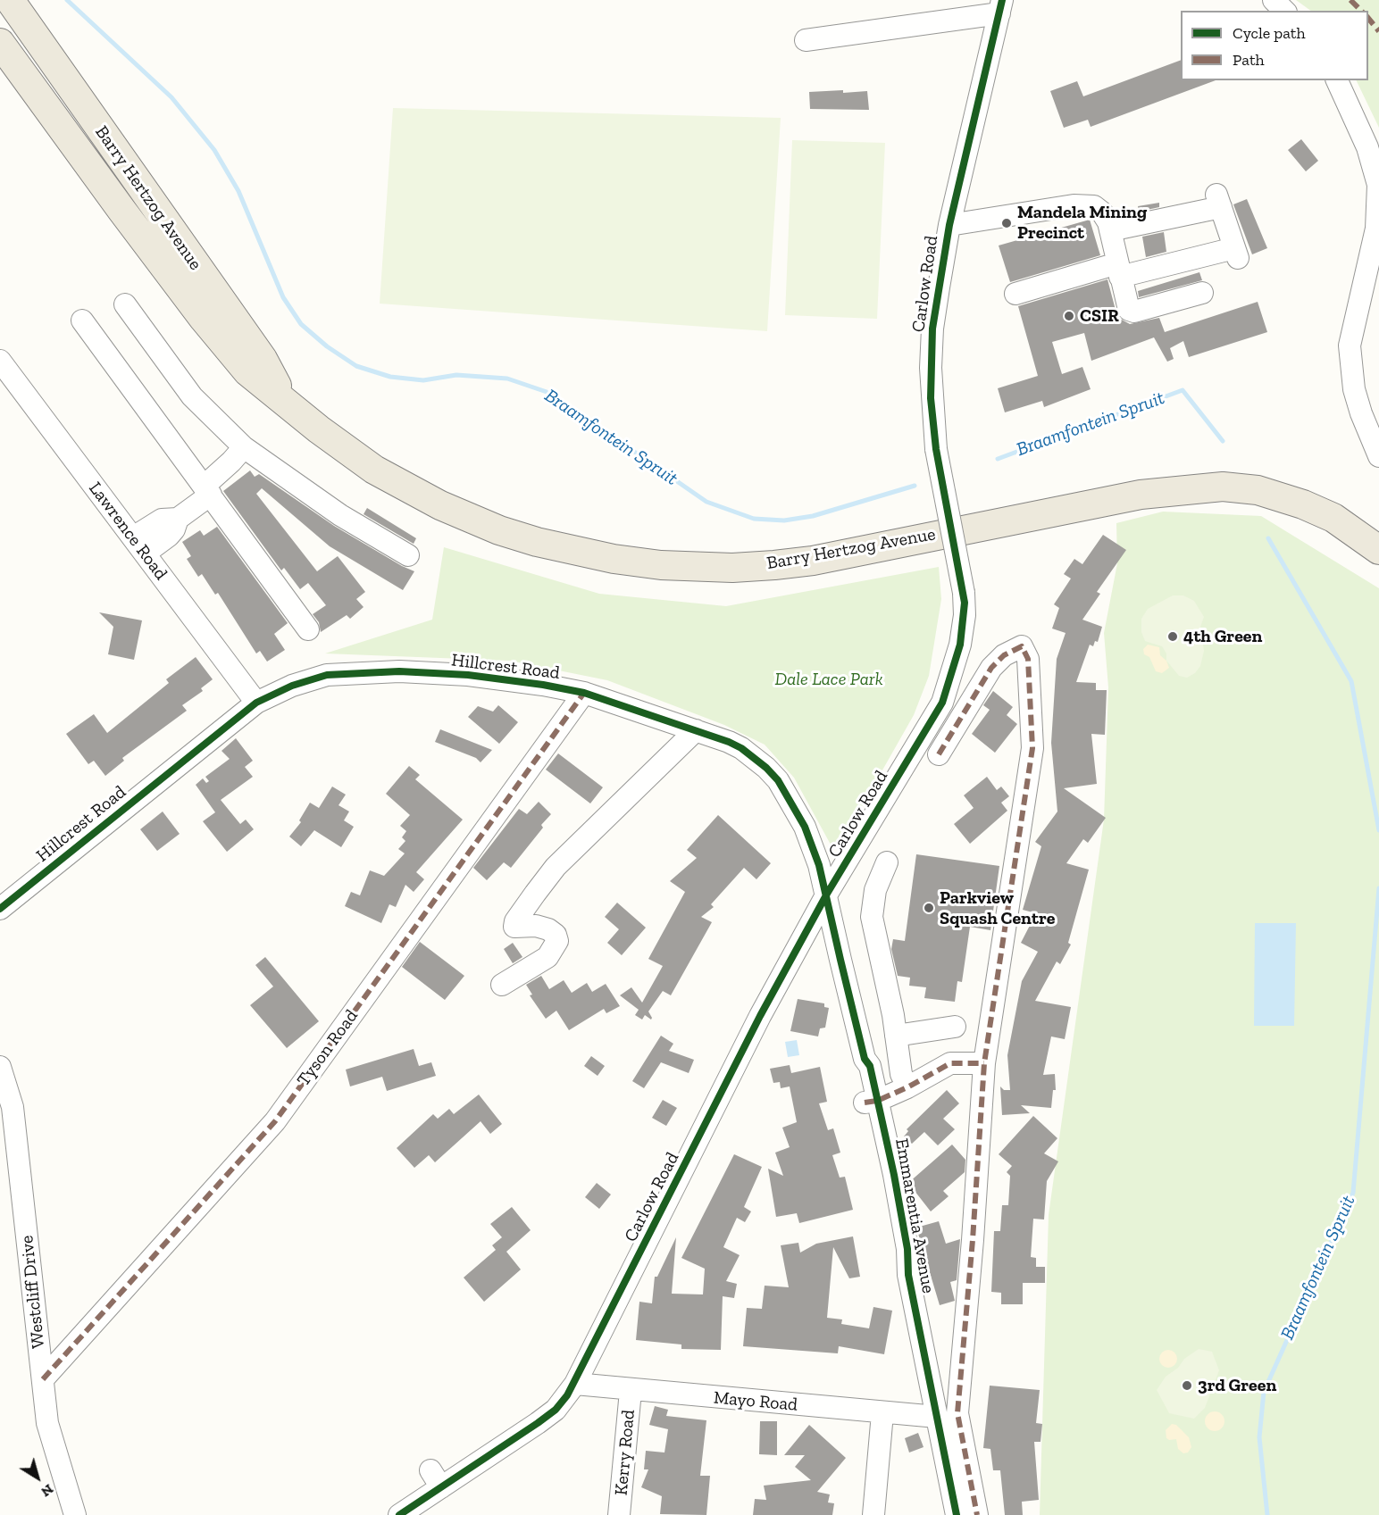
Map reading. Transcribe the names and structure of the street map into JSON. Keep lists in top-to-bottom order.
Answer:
{
  "streets": {
    "main road": ["Barry Hertzog Avenue"],
    "street": [
      "Carlow Road",
      "Lawrence Road",
      "Hillcrest Road",
      "Tyson Road",
      "Emmarentia Avenue",
      "Westcliff Drive",
      "Mayo Road",
      "Kerry Road"
    ]
  },
  "crossings": [
    ["Carlow Road", "Hillcrest Road"],
    ["Carlow Road", "Emmarentia Avenue"],
    ["Carlow Road", "Mayo Road"],
    ["Lawrence Road", "Hillcrest Road"],
    ["Hillcrest Road", "Tyson Road"],
    ["Hillcrest Road", "Emmarentia Avenue"],
    ["Tyson Road", "Westcliff Drive"],
    ["Emmarentia Avenue", "Mayo Road"],
    ["Mayo Road", "Kerry Road"]
  ],
  "water": ["Braamfontein Spruit"],
  "parks": ["Dale Lace Park"],
  "places": [
    "Mandela Mining Precinct",
    "CSIR",
    "4th Green",
    "Parkview Squash Centre",
    "3rd Green"
  ],
  "legend": ["Cycle path", "Path"],
  "north": "bottom right"
}
